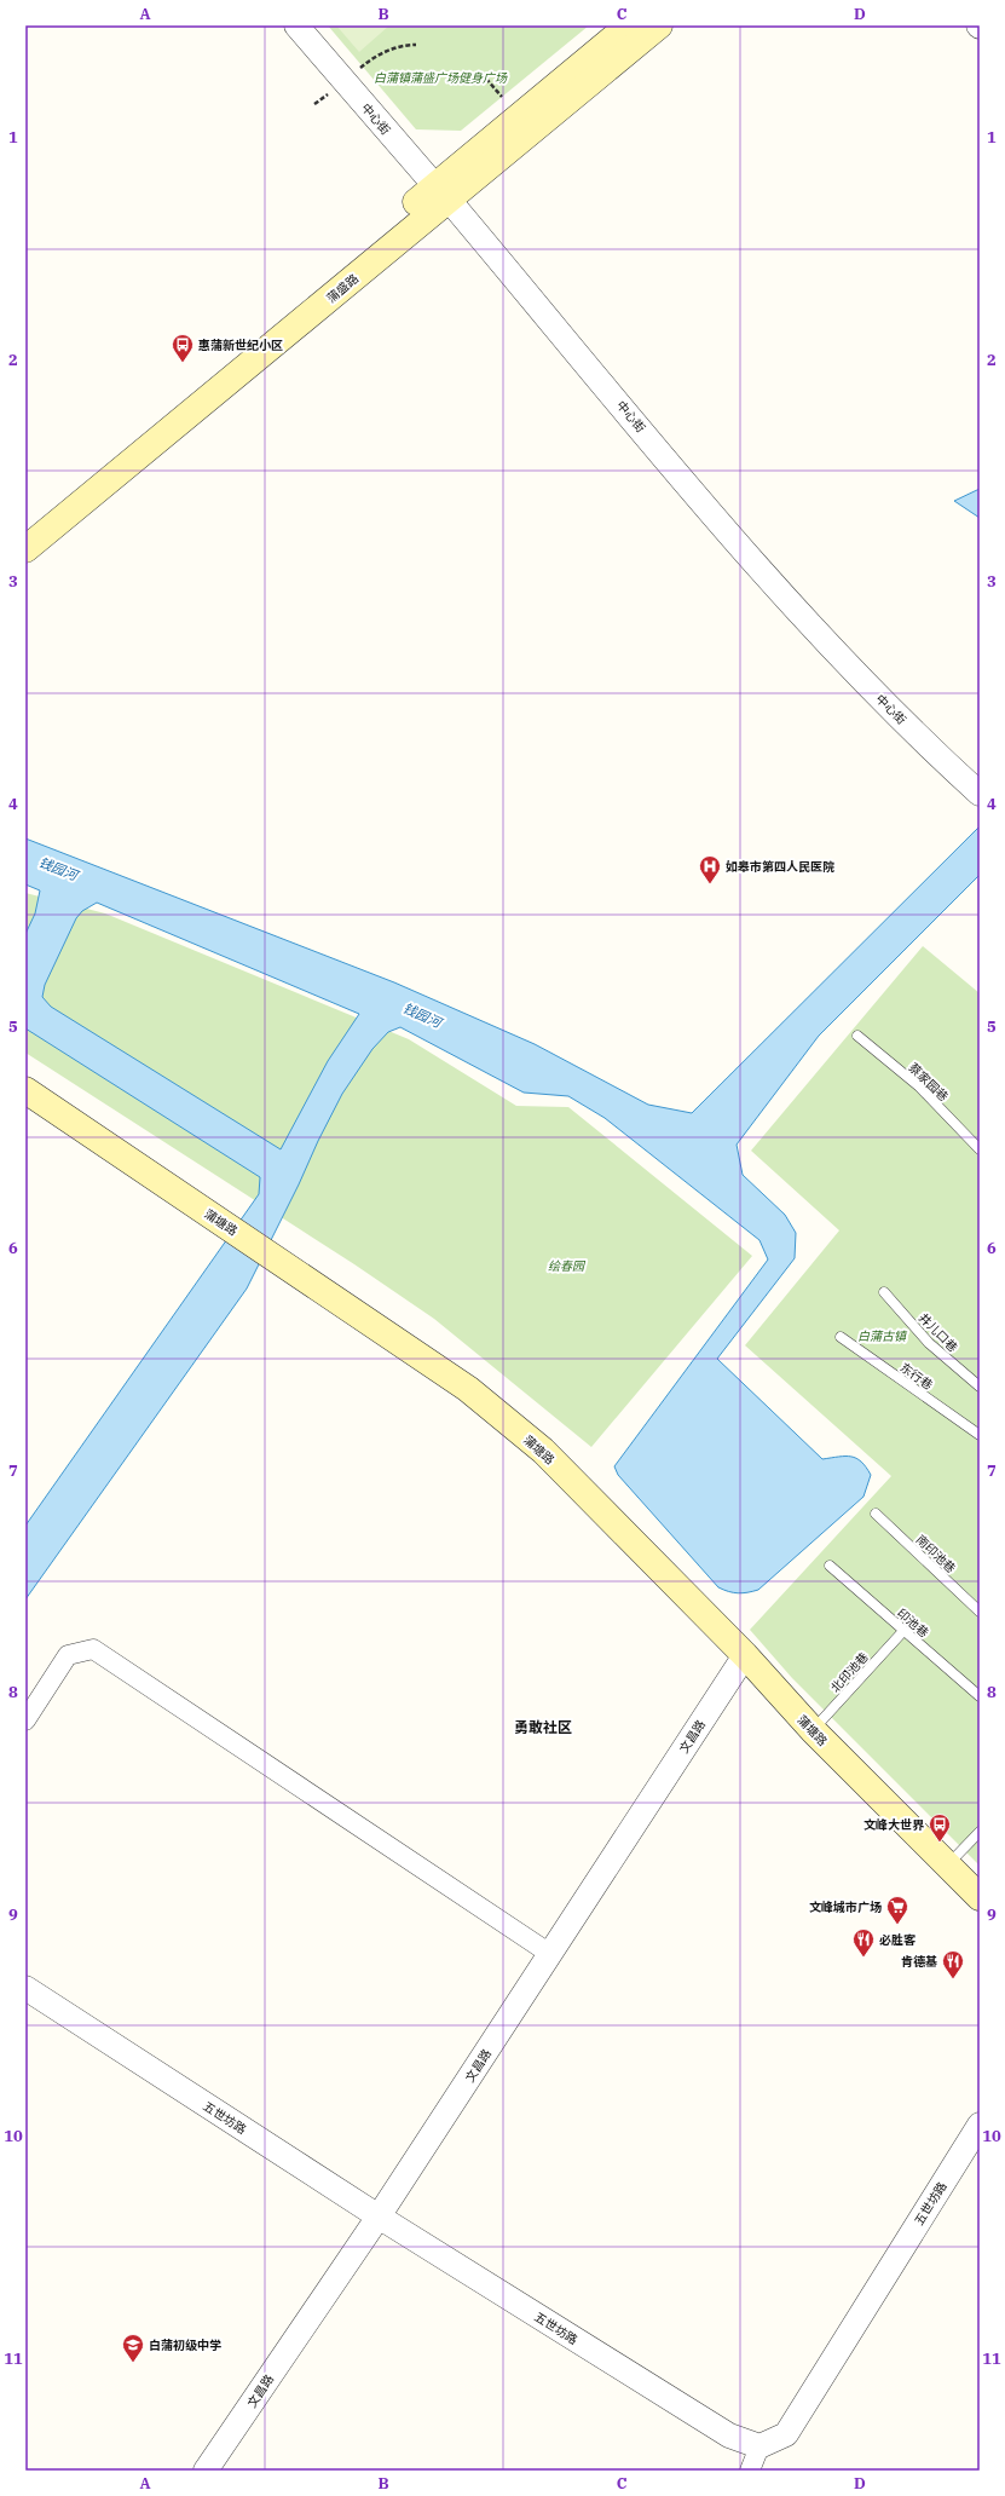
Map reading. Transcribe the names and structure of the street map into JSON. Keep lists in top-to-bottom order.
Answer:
{
  "streets": {
    "main road": ["蒲盛路", "蒲塘路"],
    "street": ["中心街", "文昌路", "五世坊路"],
    "lane": [
      "蔡家园巷",
      "井儿口巷",
      "东行巷",
      "南印池巷",
      "印池巷",
      "北印池巷"
    ]
  },
  "crossings": [
    ["中心街", "蒲盛路"],
    ["蒲塘路", "北印池巷"],
    ["蒲塘路", "文昌路"],
    ["印池巷", "北印池巷"],
    ["文昌路", "五世坊路"]
  ],
  "districts": ["勇敢社区"],
  "water": ["钱园河"],
  "parks": ["白蒲镇蒲盛广场健身广场", "绘春园", "白蒲古镇"],
  "places": {
    "bus stop": ["惠蒲新世纪小区", "文峰大世界"],
    "hospital": ["如皋市第四人民医院"],
    "supermarket": ["文峰城市广场"],
    "restaurant": ["必胜客", "肯德基"],
    "school or university": ["白蒲初级中学"]
  },
  "grid": {
    "columns": [
      "A",
      "B",
      "C",
      "D"
    ],
    "rows": [
      "1",
      "2",
      "3",
      "4",
      "5",
      "6",
      "7",
      "8",
      "9",
      "10",
      "11"
    ]
  }
}
